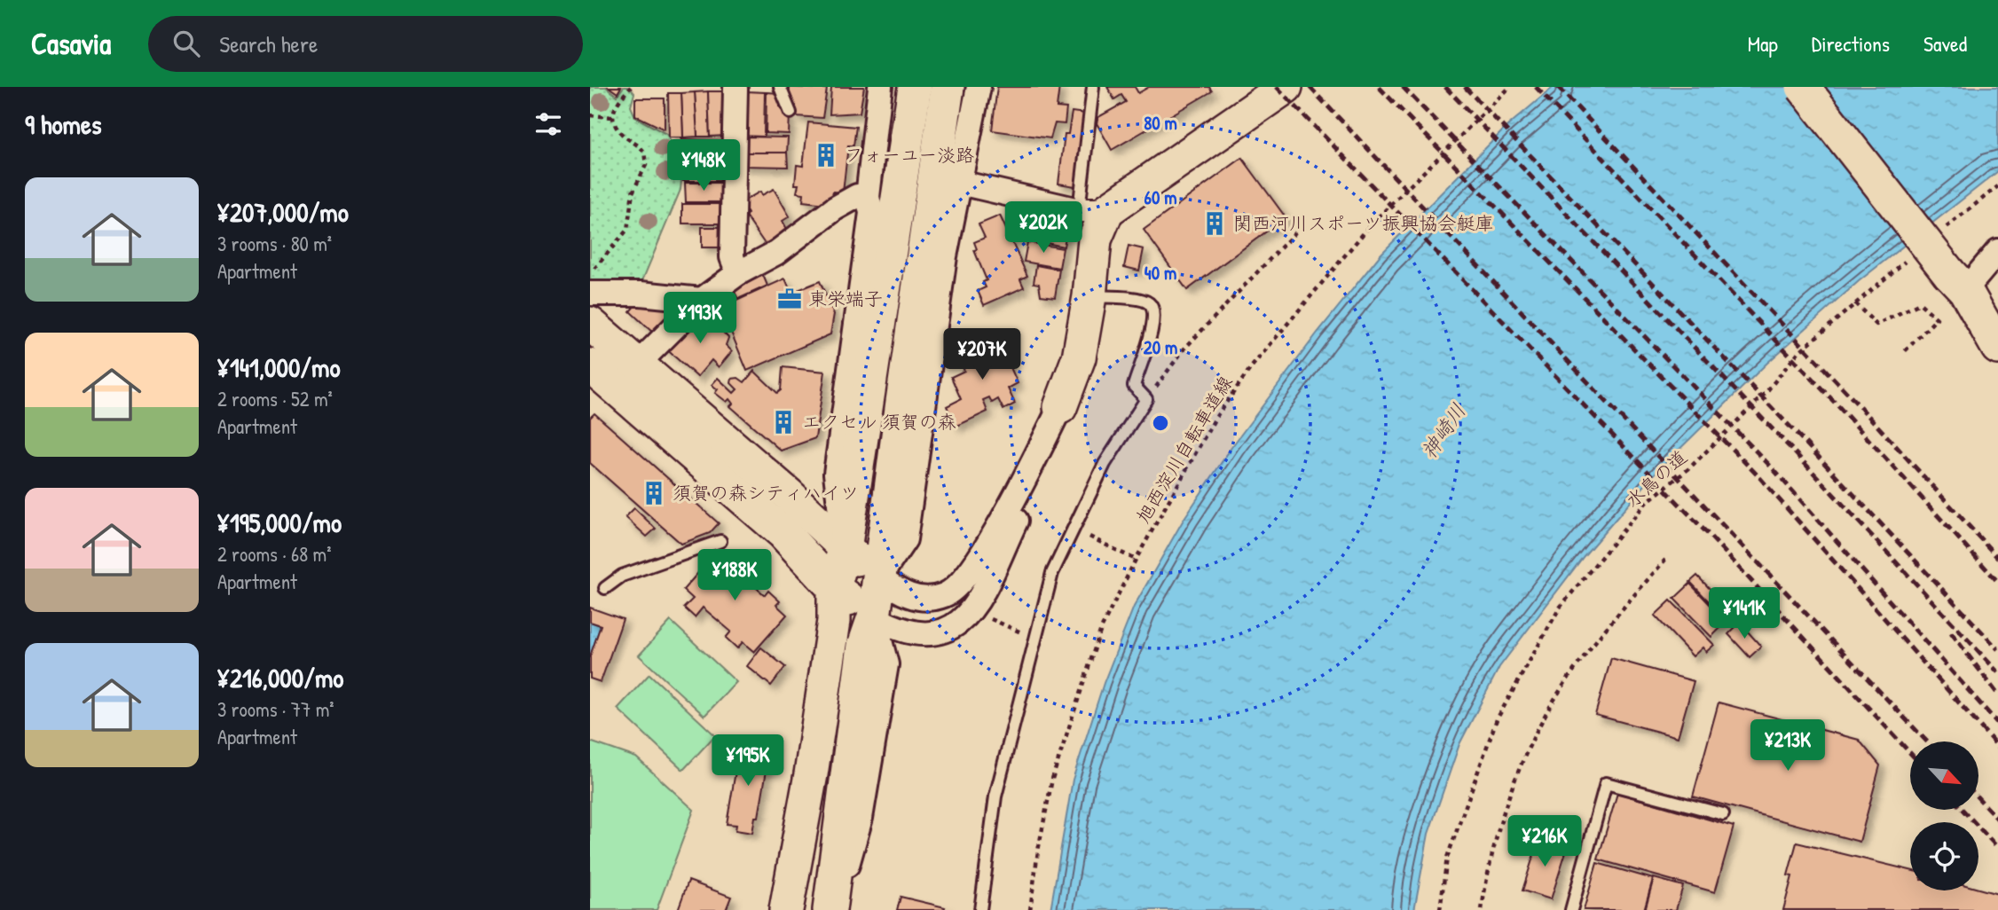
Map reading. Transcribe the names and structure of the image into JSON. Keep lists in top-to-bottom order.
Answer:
{
  "streets": {
    "path": ["旭西淀川自転車道線", "水鳥の道"]
  },
  "water": ["神崎川"],
  "places": {
    "building": [
      "フォーユー淡路",
      "関西河川スポーツ振興協会艇庫",
      "エクセル 須賀の森",
      "須賀の森シティハイツ"
    ],
    "office": ["東栄端子"]
  },
  "north": "bottom right",
  "page": {
    "header": "Casavia",
    "search": "Search here",
    "nav": ["Map", "Directions", "Saved"],
    "heading": "9 homes",
    "price": [
      "¥148K",
      "¥202K",
      "¥193K",
      "¥207K",
      "¥188K",
      "¥141K",
      "¥213K",
      "¥195K",
      "¥216K"
    ],
    "list": [
      {
        "name": "¥207,000/mo",
        "note": "3 rooms · 80 m² · Apartment"
      },
      {
        "name": "¥141,000/mo",
        "note": "2 rooms · 52 m² · Apartment"
      },
      {
        "name": "¥195,000/mo",
        "note": "2 rooms · 68 m² · Apartment"
      },
      {
        "name": "¥216,000/mo",
        "note": "3 rooms · 77 m² · Apartment"
      }
    ]
  },
  "rings": [
    "80 m",
    "60 m",
    "40 m",
    "20 m"
  ]
}
